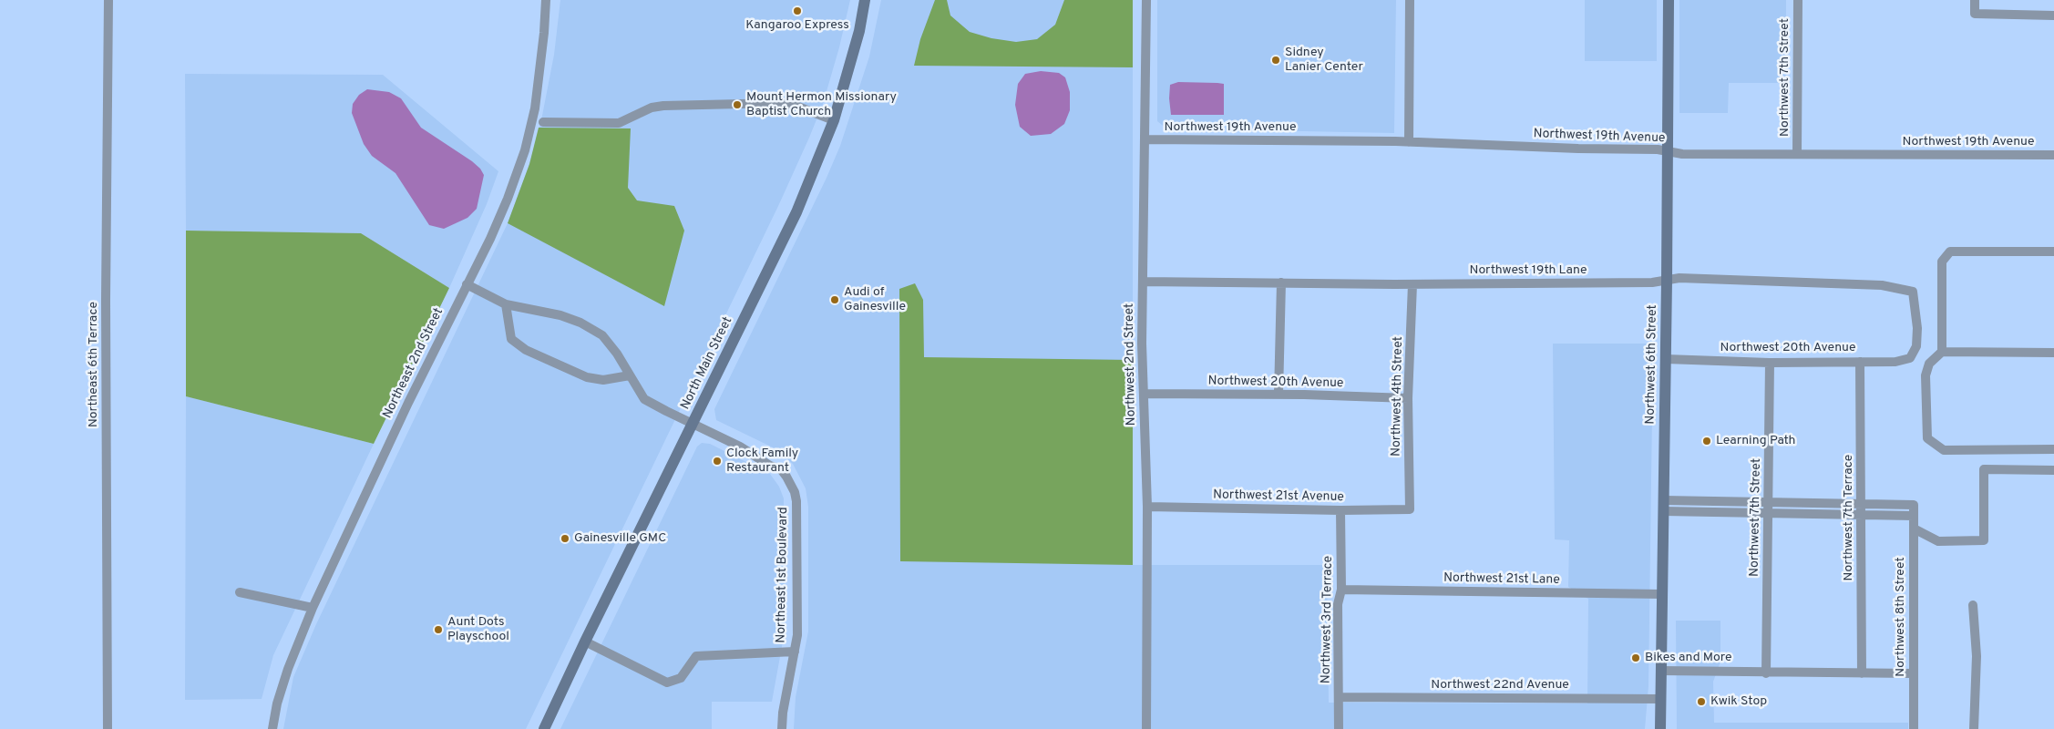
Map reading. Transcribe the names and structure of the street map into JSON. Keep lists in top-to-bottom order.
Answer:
{
  "streets": {
    "main road": ["North Main Street", "Northwest 6th Street"],
    "street": [
      "Northwest 7th Street",
      "Northwest 19th Avenue",
      "Northwest 19th Lane",
      "Northwest 20th Avenue",
      "Northeast 2nd Street",
      "Northeast 6th Terrace",
      "Northwest 2nd Street",
      "Northwest 4th Street",
      "Northwest 21st Avenue",
      "Northwest 7th Terrace",
      "Northeast 1st Boulevard",
      "Northwest 21st Lane",
      "Northwest 8th Street",
      "Northwest 3rd Terrace",
      "Northwest 22nd Avenue"
    ]
  },
  "crossings": [
    ["Northwest 7th Street", "Northwest 19th Avenue"],
    ["Northwest 7th Street", "Northwest 20th Avenue"],
    ["Northwest 19th Avenue", "Northwest 2nd Street"],
    ["Northwest 19th Avenue", "Northwest 6th Street"],
    ["Northwest 19th Lane", "Northwest 20th Avenue"],
    ["Northwest 19th Lane", "Northwest 2nd Street"],
    ["Northwest 19th Lane", "Northwest 6th Street"],
    ["Northwest 19th Lane", "Northwest 4th Street"],
    ["Northwest 20th Avenue", "Northwest 2nd Street"],
    ["Northwest 20th Avenue", "Northwest 6th Street"],
    ["Northwest 20th Avenue", "Northwest 4th Street"],
    ["Northwest 20th Avenue", "Northwest 7th Terrace"],
    ["Northeast 2nd Street", "Northeast 1st Boulevard"],
    ["North Main Street", "Northeast 1st Boulevard"],
    ["Northwest 2nd Street", "Northwest 21st Avenue"],
    ["Northwest 6th Street", "Northwest 21st Lane"],
    ["Northwest 6th Street", "Northwest 22nd Avenue"],
    ["Northwest 4th Street", "Northwest 21st Avenue"],
    ["Northwest 21st Avenue", "Northwest 3rd Terrace"],
    ["Northwest 7th Terrace", "Northwest 8th Street"],
    ["Northwest 21st Lane", "Northwest 3rd Terrace"],
    ["Northwest 3rd Terrace", "Northwest 22nd Avenue"]
  ],
  "places": [
    "Kangaroo Express",
    "Sidney Lanier Center",
    "Mount Hermon Missionary Baptist Church",
    "Audi of Gainesville",
    "Learning Path",
    "Clock Family Restaurant",
    "Gainesville GMC",
    "Aunt Dots Playschool",
    "Bikes and More",
    "Kwik Stop"
  ]
}
